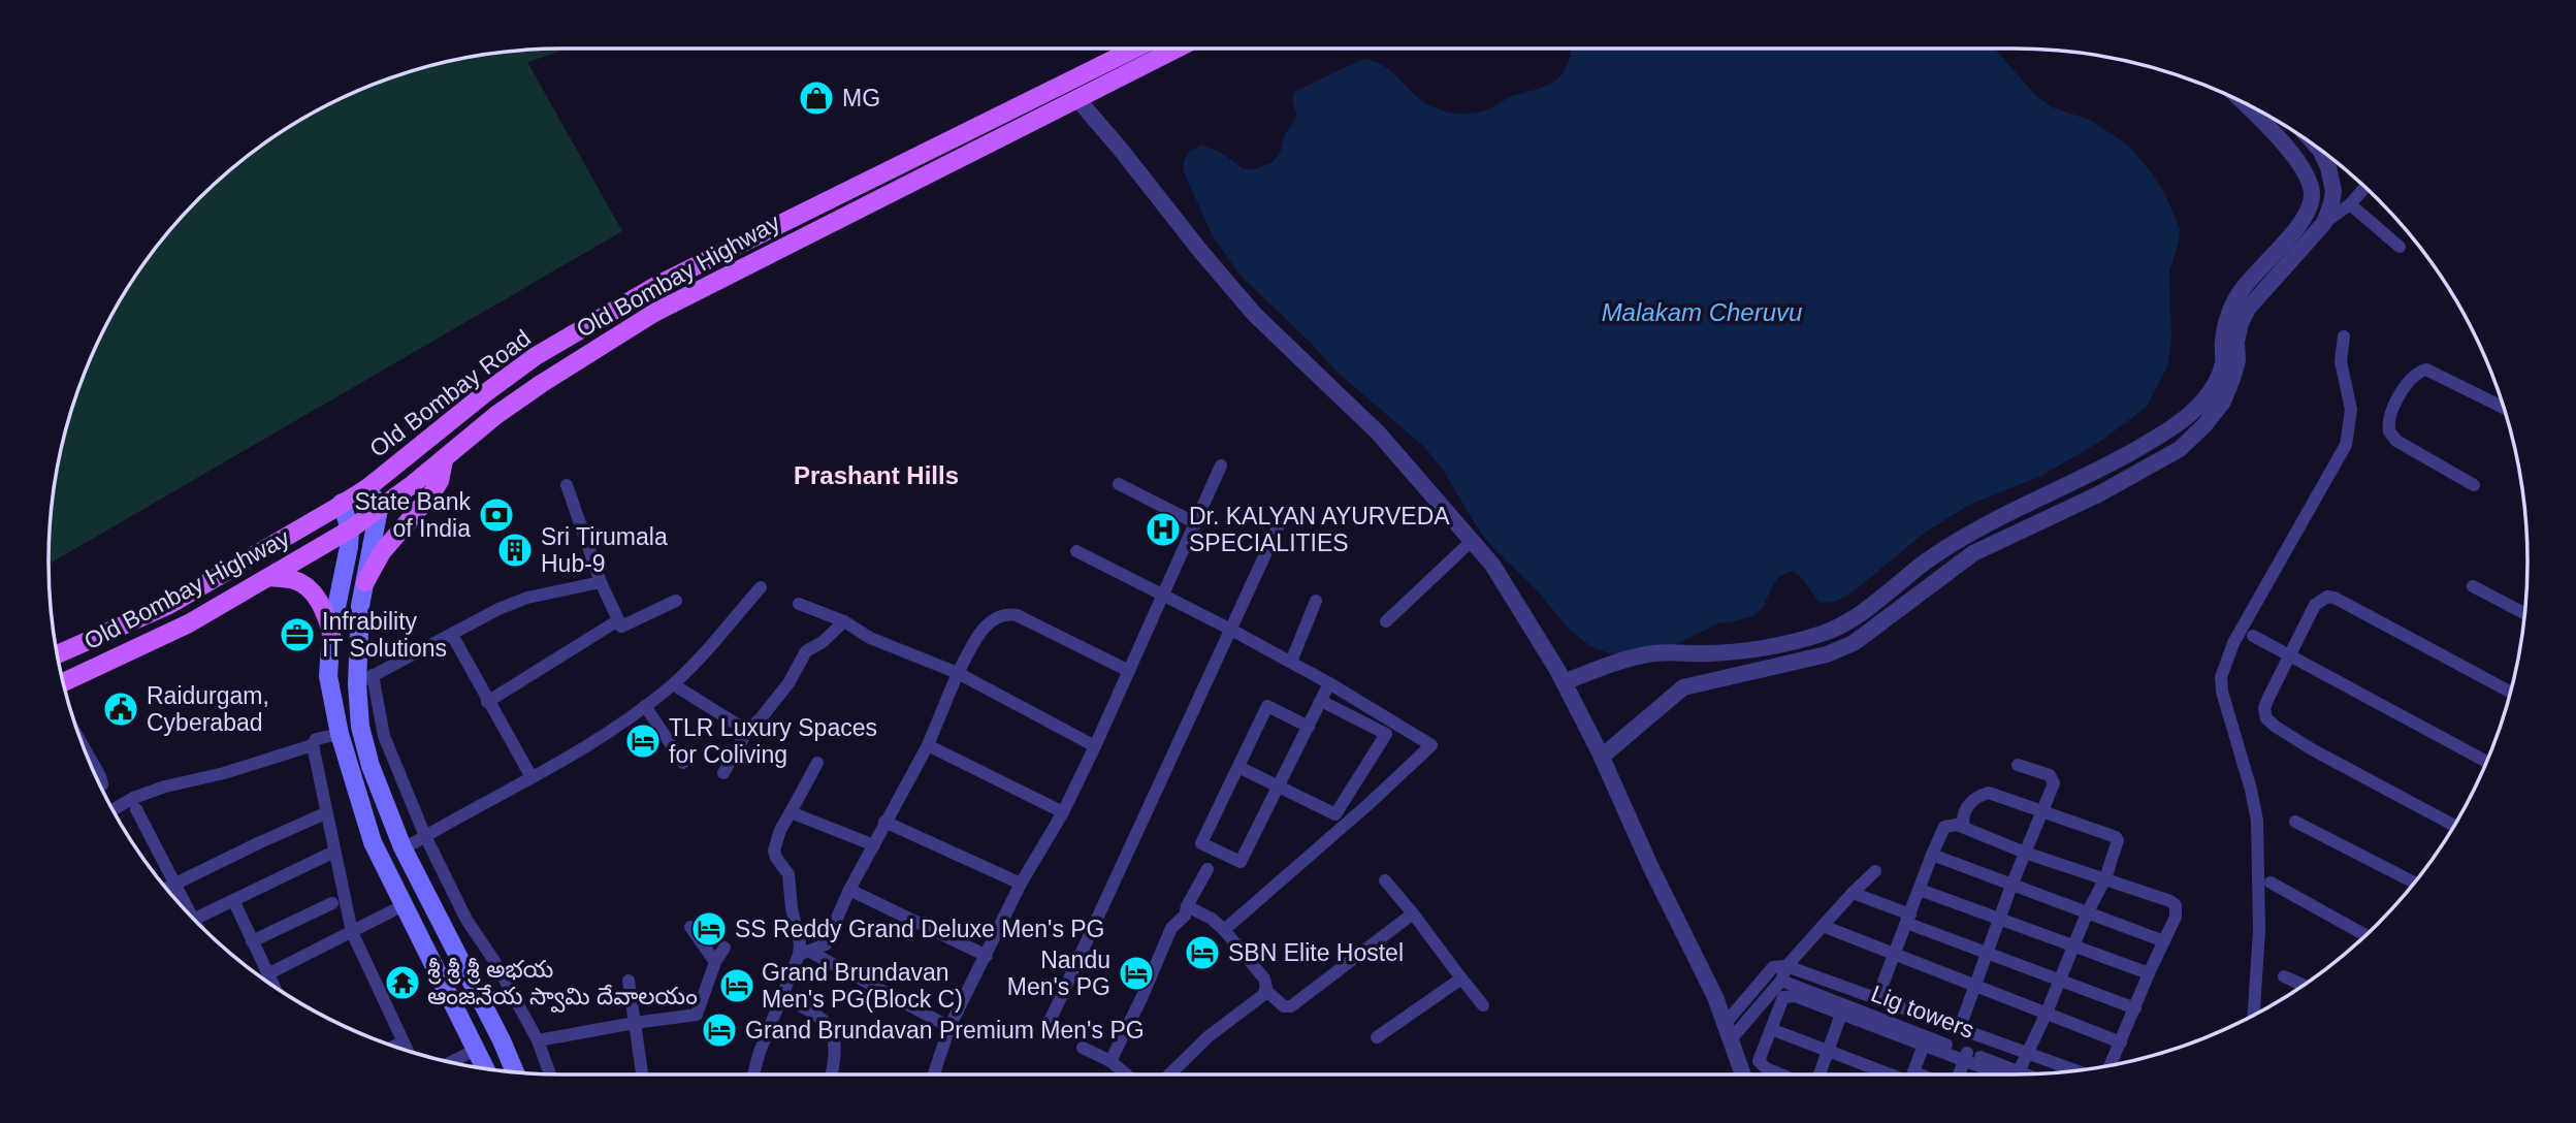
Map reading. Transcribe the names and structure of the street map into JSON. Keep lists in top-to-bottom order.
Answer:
{
  "streets": {
    "main road": ["Old Bombay Highway", "Old Bombay Road"],
    "street": ["Lig towers"]
  },
  "districts": ["Prashant Hills"],
  "water": ["Malakam Cheruvu"],
  "places": {
    "shop": ["MG"],
    "bank": ["State Bank of India"],
    "hospital": ["Dr. KALYAN AYURVEDA SPECIALITIES"],
    "building": ["Sri Tirumala Hub-9"],
    "office": ["Infrability IT Solutions"],
    "public building": ["Raidurgam, Cyberabad"],
    "hotel": [
      "TLR Luxury Spaces for Coliving",
      "SS Reddy Grand Deluxe Men's PG",
      "SBN Elite Hostel",
      "Nandu Men's PG",
      "Grand Brundavan Men's PG(Block C)",
      "Grand Brundavan Premium Men's PG"
    ],
    "temple": ["శ్రీ శ్రీ శ్రీ అభయ ఆంజనేయ స్వామి దేవాలయం"]
  }
}
